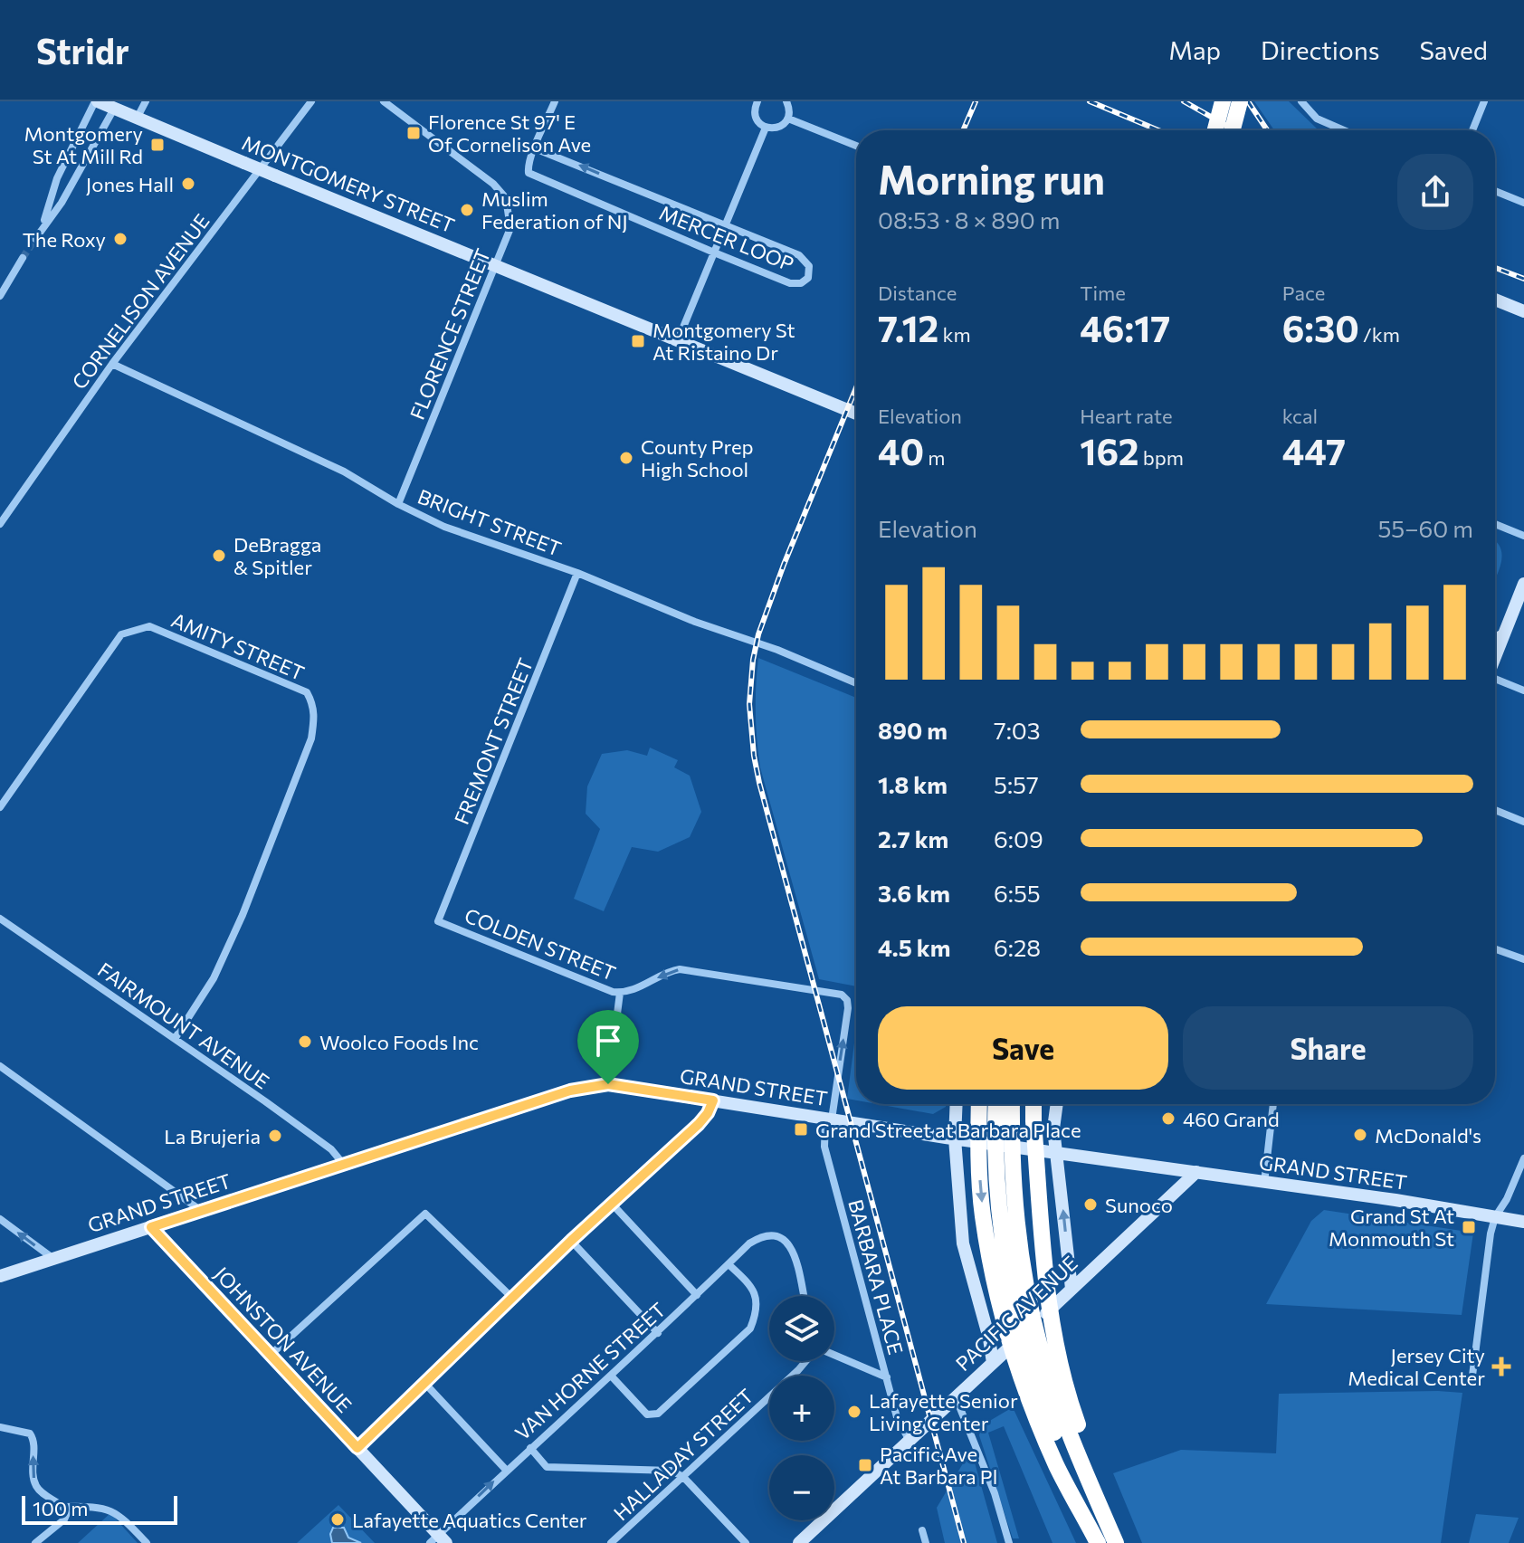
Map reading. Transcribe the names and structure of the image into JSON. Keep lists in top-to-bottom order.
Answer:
{
  "streets": {
    "main road": [
      "MONTGOMERY STREET",
      "GRAND STREET",
      "PACIFIC AVENUE",
      "JOHNSTON AVENUE"
    ],
    "street": [
      "MERCER LOOP",
      "CORNELISON AVENUE",
      "FLORENCE STREET",
      "BRIGHT STREET",
      "AMITY STREET",
      "FREMONT STREET",
      "COLDEN STREET",
      "FAIRMOUNT AVENUE",
      "BARBARA PLACE",
      "VAN HORNE STREET",
      "HALLADAY STREET"
    ]
  },
  "crossings": [
    ["MONTGOMERY STREET", "FLORENCE STREET"],
    ["CORNELISON AVENUE", "BRIGHT STREET"],
    ["FLORENCE STREET", "BRIGHT STREET"],
    ["BRIGHT STREET", "FREMONT STREET"],
    ["AMITY STREET", "FAIRMOUNT AVENUE"],
    ["FREMONT STREET", "COLDEN STREET"],
    ["COLDEN STREET", "GRAND STREET"],
    ["COLDEN STREET", "BARBARA PLACE"],
    ["FAIRMOUNT AVENUE", "GRAND STREET"],
    ["GRAND STREET", "BARBARA PLACE"],
    ["GRAND STREET", "PACIFIC AVENUE"],
    ["GRAND STREET", "JOHNSTON AVENUE"],
    ["BARBARA PLACE", "PACIFIC AVENUE"],
    ["JOHNSTON AVENUE", "VAN HORNE STREET"]
  ],
  "places": {
    "transit": [
      "Florence St 97' E Of Cornelison Ave",
      "Montgomery St At Mill Rd",
      "Montgomery St At Ristaino Dr",
      "Grand Street at Barbara Place",
      "Grand St At Monmouth St",
      "Pacific Ave At Barbara Pl"
    ],
    "other": [
      "Jones Hall",
      "Muslim Federation of NJ",
      "The Roxy",
      "County Prep High School",
      "DeBragga & Spitler",
      "Woolco Foods Inc",
      "460 Grand",
      "McDonald's",
      "La Brujeria",
      "Sunoco",
      "Lafayette Senior Living Center",
      "Lafayette Aquatics Center"
    ],
    "health": ["Jersey City Medical Center"]
  },
  "scale_bar": "100 m",
  "page": {
    "header": "Stridr",
    "nav": ["Map", "Directions", "Saved"],
    "heading": ["Morning run", "08:53 · 8 × 890 m"],
    "stats": [
      ["Distance", "7.12 km"],
      ["Time", "46:17"],
      ["Pace", "6:30 /km"],
      ["Elevation", "40 m"],
      ["Heart rate", "162 bpm"],
      ["kcal", "447"]
    ],
    "chart": ["Elevation", "55–60 m"],
    "list": [
      {
        "name": "890 m",
        "note": "7:03"
      },
      {
        "name": "1.8 km",
        "note": "5:57"
      },
      {
        "name": "2.7 km",
        "note": "6:09"
      },
      {
        "name": "3.6 km",
        "note": "6:55"
      },
      {
        "name": "4.5 km",
        "note": "6:28"
      }
    ],
    "buttons": ["Save", "Share"],
    "map_buttons": ["+", "−"],
    "scale": "100 m"
  }
}
